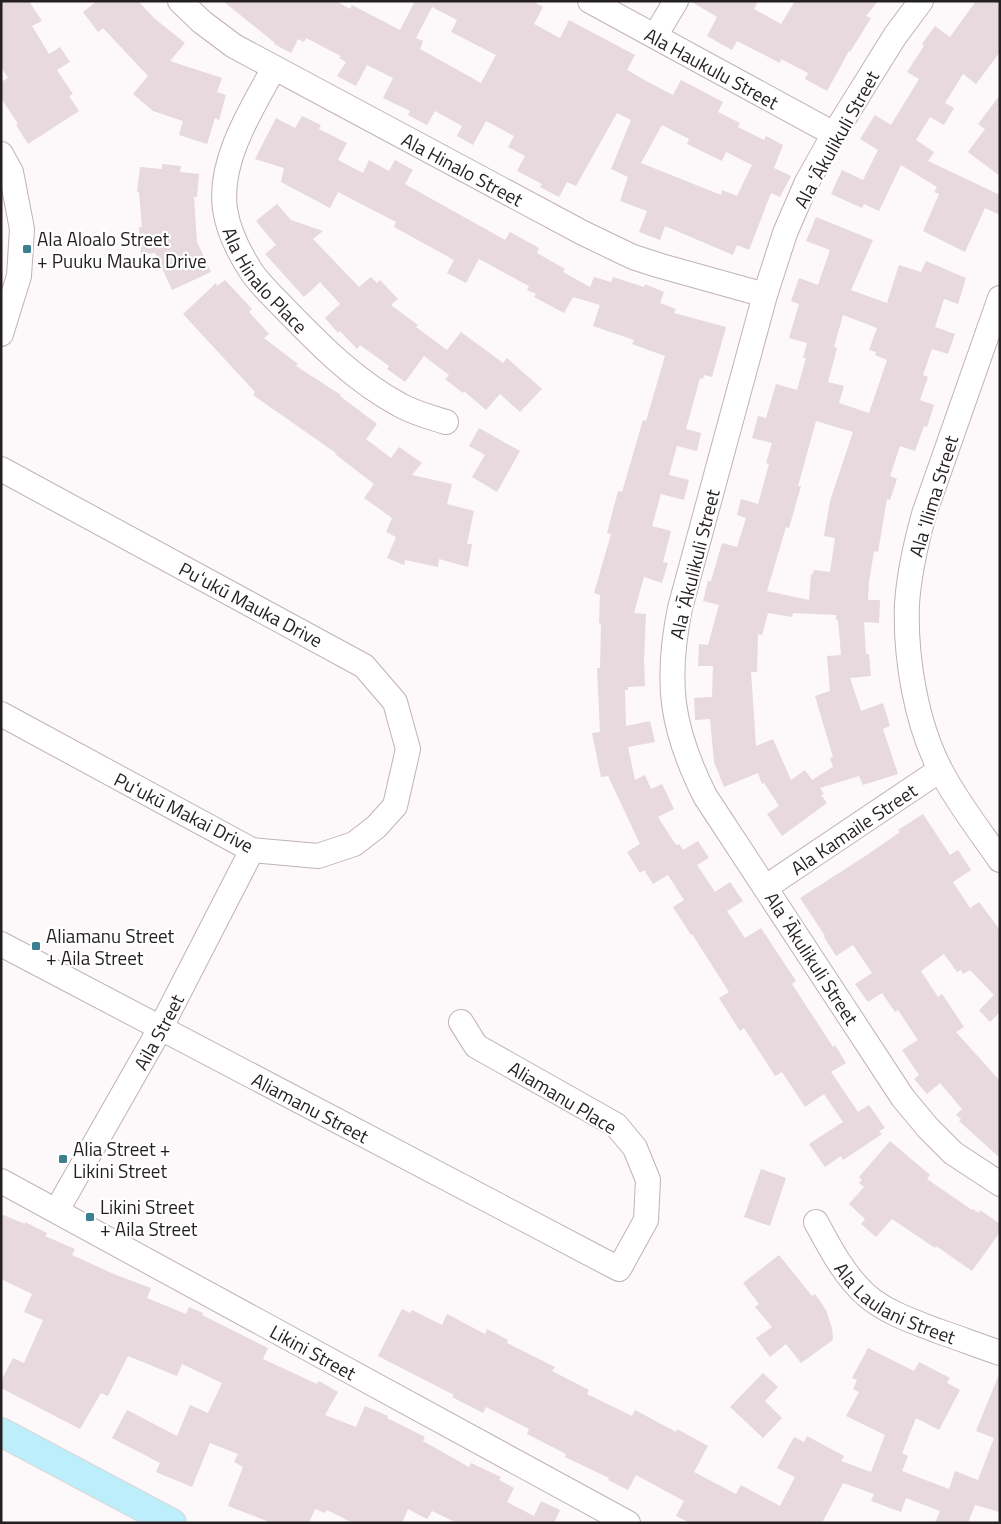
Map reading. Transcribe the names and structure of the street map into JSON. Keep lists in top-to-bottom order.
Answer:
{
  "streets": {
    "street": [
      "Ala Haukulu Street",
      "Ala ʻĀkulikuli Street",
      "Ala Hinalo Street",
      "Ala Hinalo Place",
      "Ala ʻIlima Street",
      "Puʻukū Mauka Drive",
      "Puʻukū Makai Drive",
      "Ala Kamaile Street",
      "Aila Street",
      "Aliamanu Place",
      "Aliamanu Street",
      "Ala Laulani Street",
      "Likini Street"
    ]
  },
  "crossings": [
    ["Ala Haukulu Street", "Ala ʻĀkulikuli Street"],
    ["Ala ʻĀkulikuli Street", "Ala Hinalo Street"],
    ["Ala ʻĀkulikuli Street", "Ala Kamaile Street"],
    ["Ala Hinalo Street", "Ala Hinalo Place"],
    ["Ala ʻIlima Street", "Ala Kamaile Street"],
    ["Puʻukū Mauka Drive", "Puʻukū Makai Drive"],
    ["Puʻukū Makai Drive", "Aila Street"],
    ["Aila Street", "Aliamanu Street"],
    ["Aila Street", "Likini Street"],
    ["Aliamanu Place", "Aliamanu Street"]
  ],
  "places": {
    "transit": [
      "Ala Aloalo Street + Puuku Mauka Drive",
      "Aliamanu Street + Aila Street",
      "Alia Street + Likini Street",
      "Likini Street + Aila Street"
    ]
  }
}
